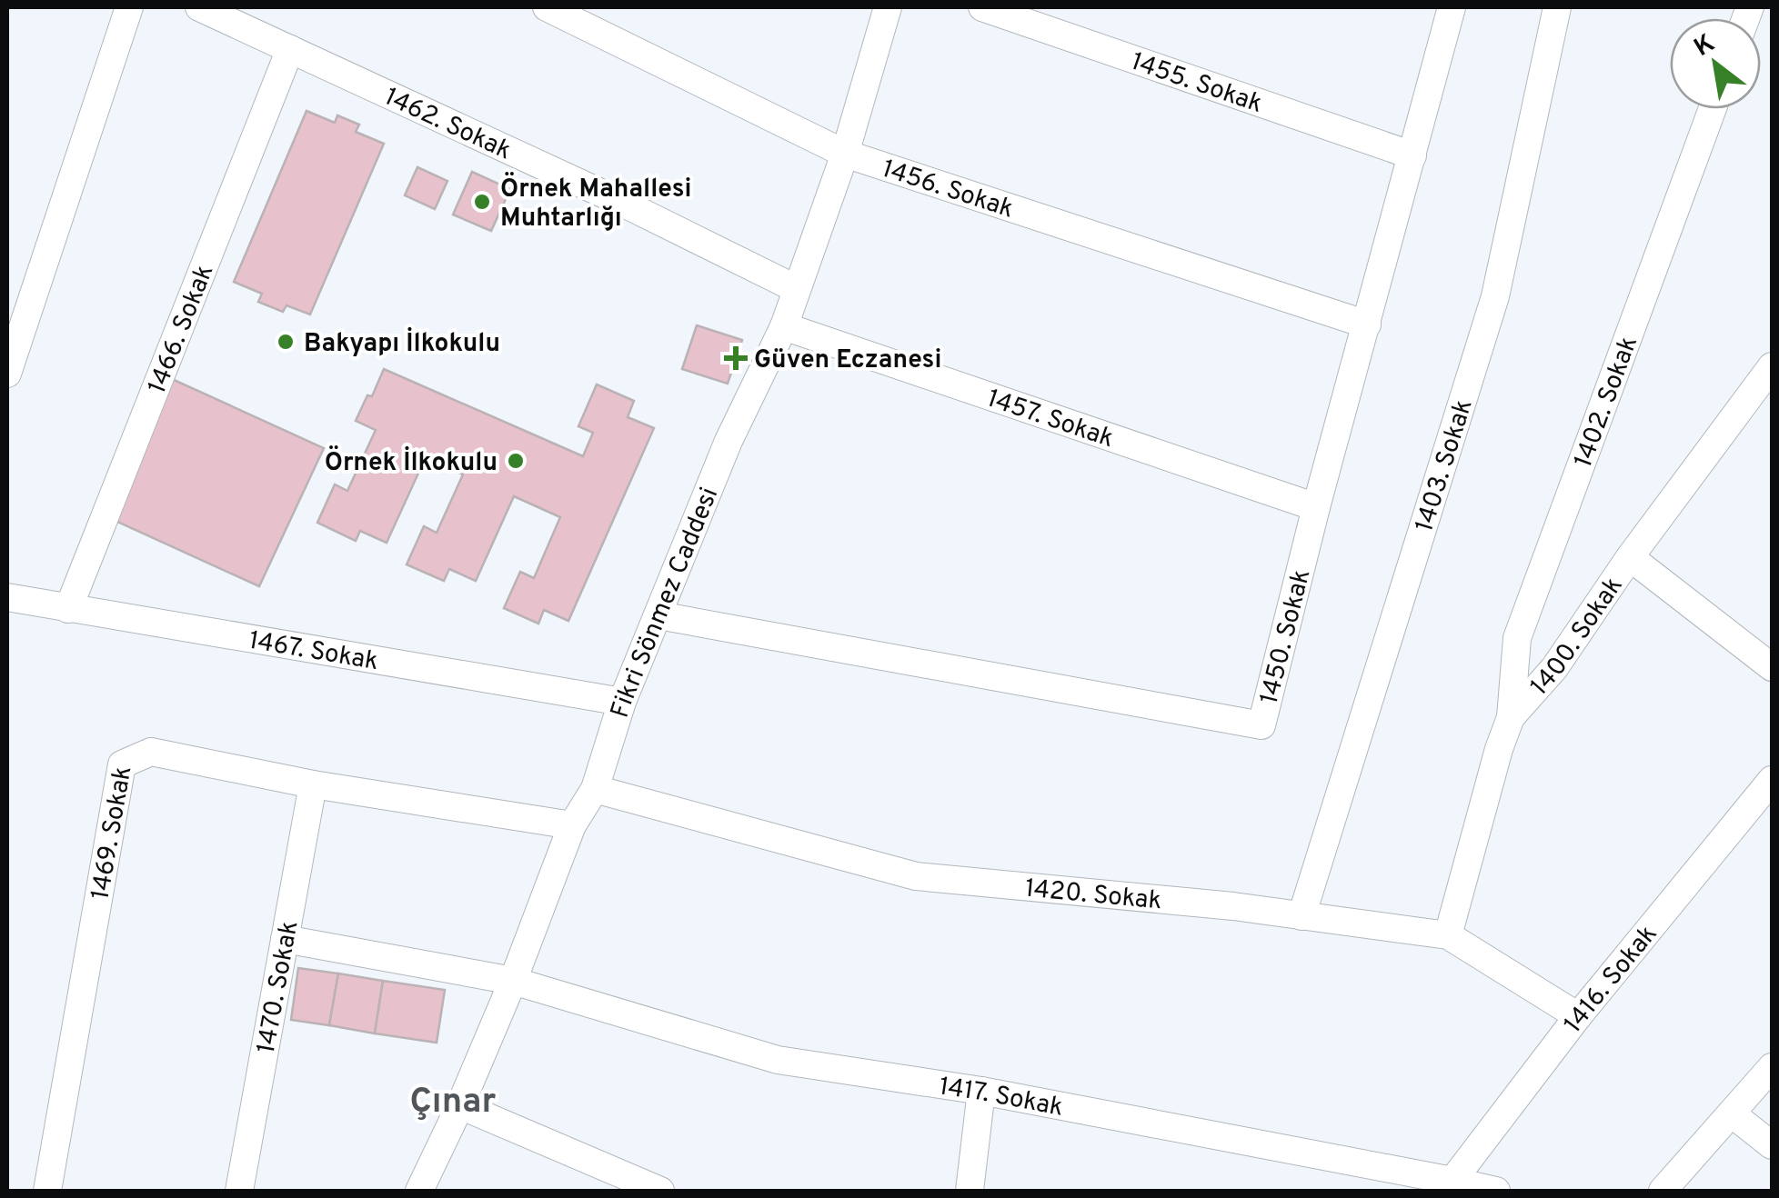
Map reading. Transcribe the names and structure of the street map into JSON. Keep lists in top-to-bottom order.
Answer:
{
  "streets": {
    "street": [
      "1455. Sokak",
      "1462. Sokak",
      "1456. Sokak",
      "1466. Sokak",
      "1402. Sokak",
      "1457. Sokak",
      "1403. Sokak",
      "Fikri Sönmez Caddesi",
      "1400. Sokak",
      "1450. Sokak",
      "1467. Sokak",
      "1469. Sokak",
      "1420. Sokak",
      "1416. Sokak",
      "1470. Sokak",
      "1417. Sokak"
    ]
  },
  "crossings": [
    ["1455. Sokak", "1450. Sokak"],
    ["1462. Sokak", "1466. Sokak"],
    ["1462. Sokak", "Fikri Sönmez Caddesi"],
    ["1456. Sokak", "Fikri Sönmez Caddesi"],
    ["1456. Sokak", "1450. Sokak"],
    ["1466. Sokak", "1467. Sokak"],
    ["1402. Sokak", "1400. Sokak"],
    ["1457. Sokak", "Fikri Sönmez Caddesi"],
    ["1457. Sokak", "1450. Sokak"],
    ["1403. Sokak", "1420. Sokak"],
    ["Fikri Sönmez Caddesi", "1450. Sokak"],
    ["Fikri Sönmez Caddesi", "1467. Sokak"],
    ["Fikri Sönmez Caddesi", "1469. Sokak"],
    ["Fikri Sönmez Caddesi", "1420. Sokak"],
    ["Fikri Sönmez Caddesi", "1417. Sokak"],
    ["1400. Sokak", "1420. Sokak"],
    ["1469. Sokak", "1470. Sokak"],
    ["1420. Sokak", "1416. Sokak"],
    ["1416. Sokak", "1417. Sokak"],
    ["1470. Sokak", "1417. Sokak"]
  ],
  "districts": ["Çınar"],
  "places": {
    "other": ["Örnek Mahallesi Muhtarlığı", "Bakyapı İlkokulu", "Örnek İlkokulu"],
    "health": ["Güven Eczanesi"]
  },
  "north": "top left"
}
